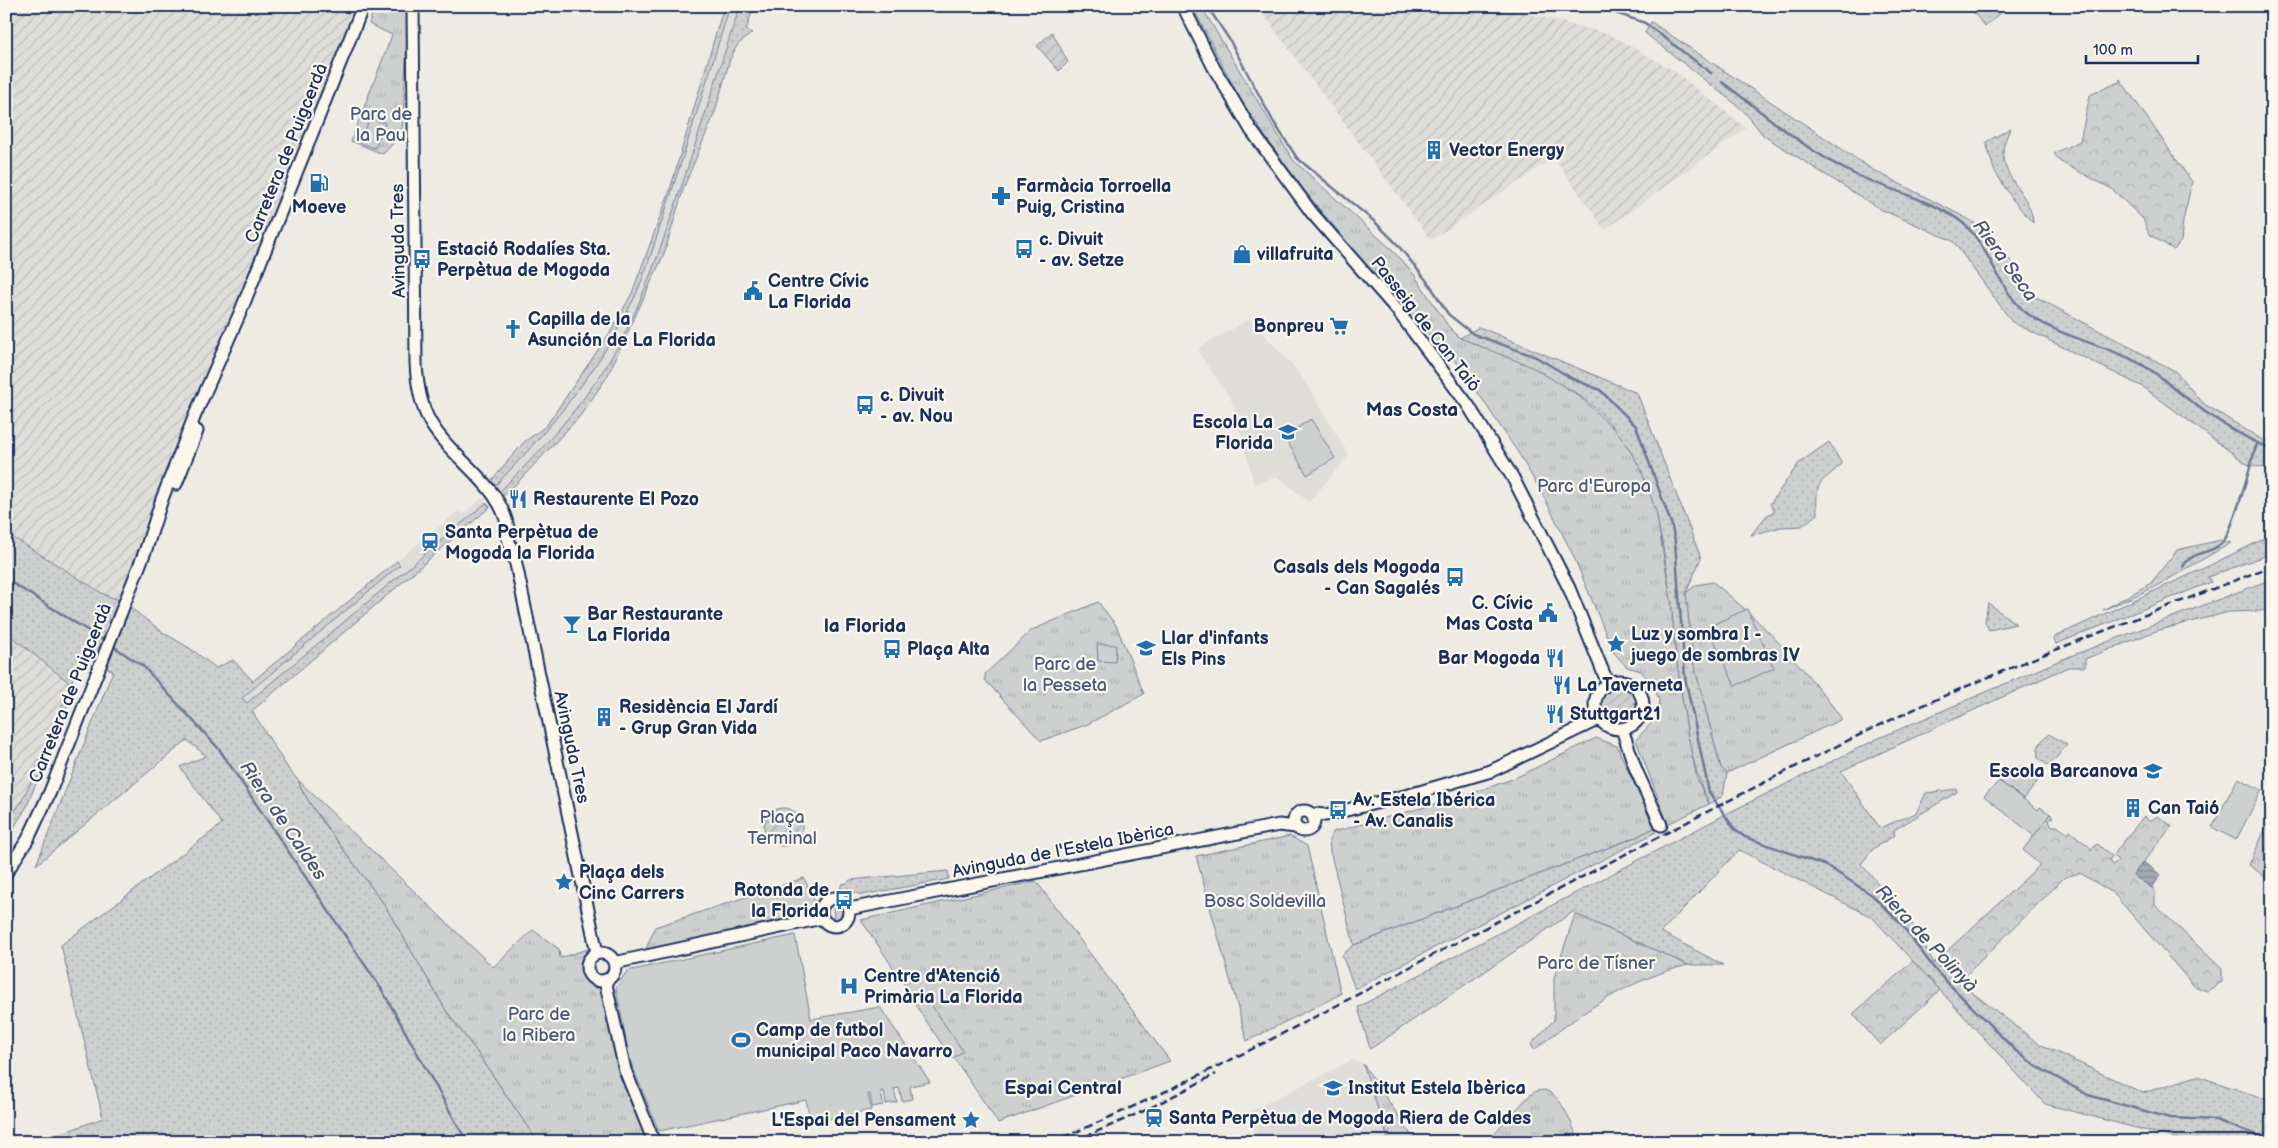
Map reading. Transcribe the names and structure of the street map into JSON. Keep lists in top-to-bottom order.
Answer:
{
  "streets": {
    "main road": [
      "Carretera de Puigcerdà",
      "Avinguda Tres",
      "Passeig de Can Taió",
      "Avinguda de l'Estela Ibèrica"
    ]
  },
  "districts": ["Mas Costa", "la Florida", "Espai Central"],
  "water": ["Riera Seca", "Riera de Caldes", "Riera de Polinyà"],
  "parks": [
    "Parc de la Pau",
    "Parc d'Europa",
    "Parc de la Pesseta",
    "Plaça Terminal",
    "Bosc Soldevilla",
    "Parc de Tísner",
    "Parc de la Ribera"
  ],
  "places": {
    "building": ["Vector Energy", "Residència El Jardí - Grup Gran Vida", "Can Taió"],
    "fuel station": ["Moeve"],
    "pharmacy": ["Farmàcia Torroella Puig, Cristina"],
    "bus stop": [
      "c. Divuit - av. Setze",
      "Estació Rodalíes Sta. Perpètua de Mogoda",
      "c. Divuit - av. Nou",
      "Casals dels Mogoda - Can Sagalés",
      "Plaça Alta",
      "Av. Estela Ibérica - Av. Canalis",
      "Rotonda de la Florida"
    ],
    "shop": ["villafruita"],
    "public building": ["Centre Cívic La Florida", "C. Cívic Mas Costa"],
    "supermarket": ["Bonpreu"],
    "church": ["Capilla de la Asunción de La Florida"],
    "school or university": [
      "Escola La Florida",
      "Llar d'infants Els Pins",
      "Escola Barcanova",
      "Institut Estela Ibèrica"
    ],
    "restaurant": [
      "Restaurente El Pozo",
      "Bar Mogoda",
      "La Taverneta",
      "Stuttgart21"
    ],
    "station": ["Santa Perpètua de Mogoda la Florida", "Santa Perpètua de Mogoda Riera de Caldes"],
    "bar": ["Bar Restaurante La Florida"],
    "place": ["Luz y sombra I - juego de sombras IV", "Plaça dels Cinc Carrers", "L'Espai del Pensament"],
    "hospital": ["Centre d'Atenció Primària La Florida"],
    "sports": ["Camp de futbol municipal Paco Navarro"]
  },
  "scale_bar": "100 m"
}
